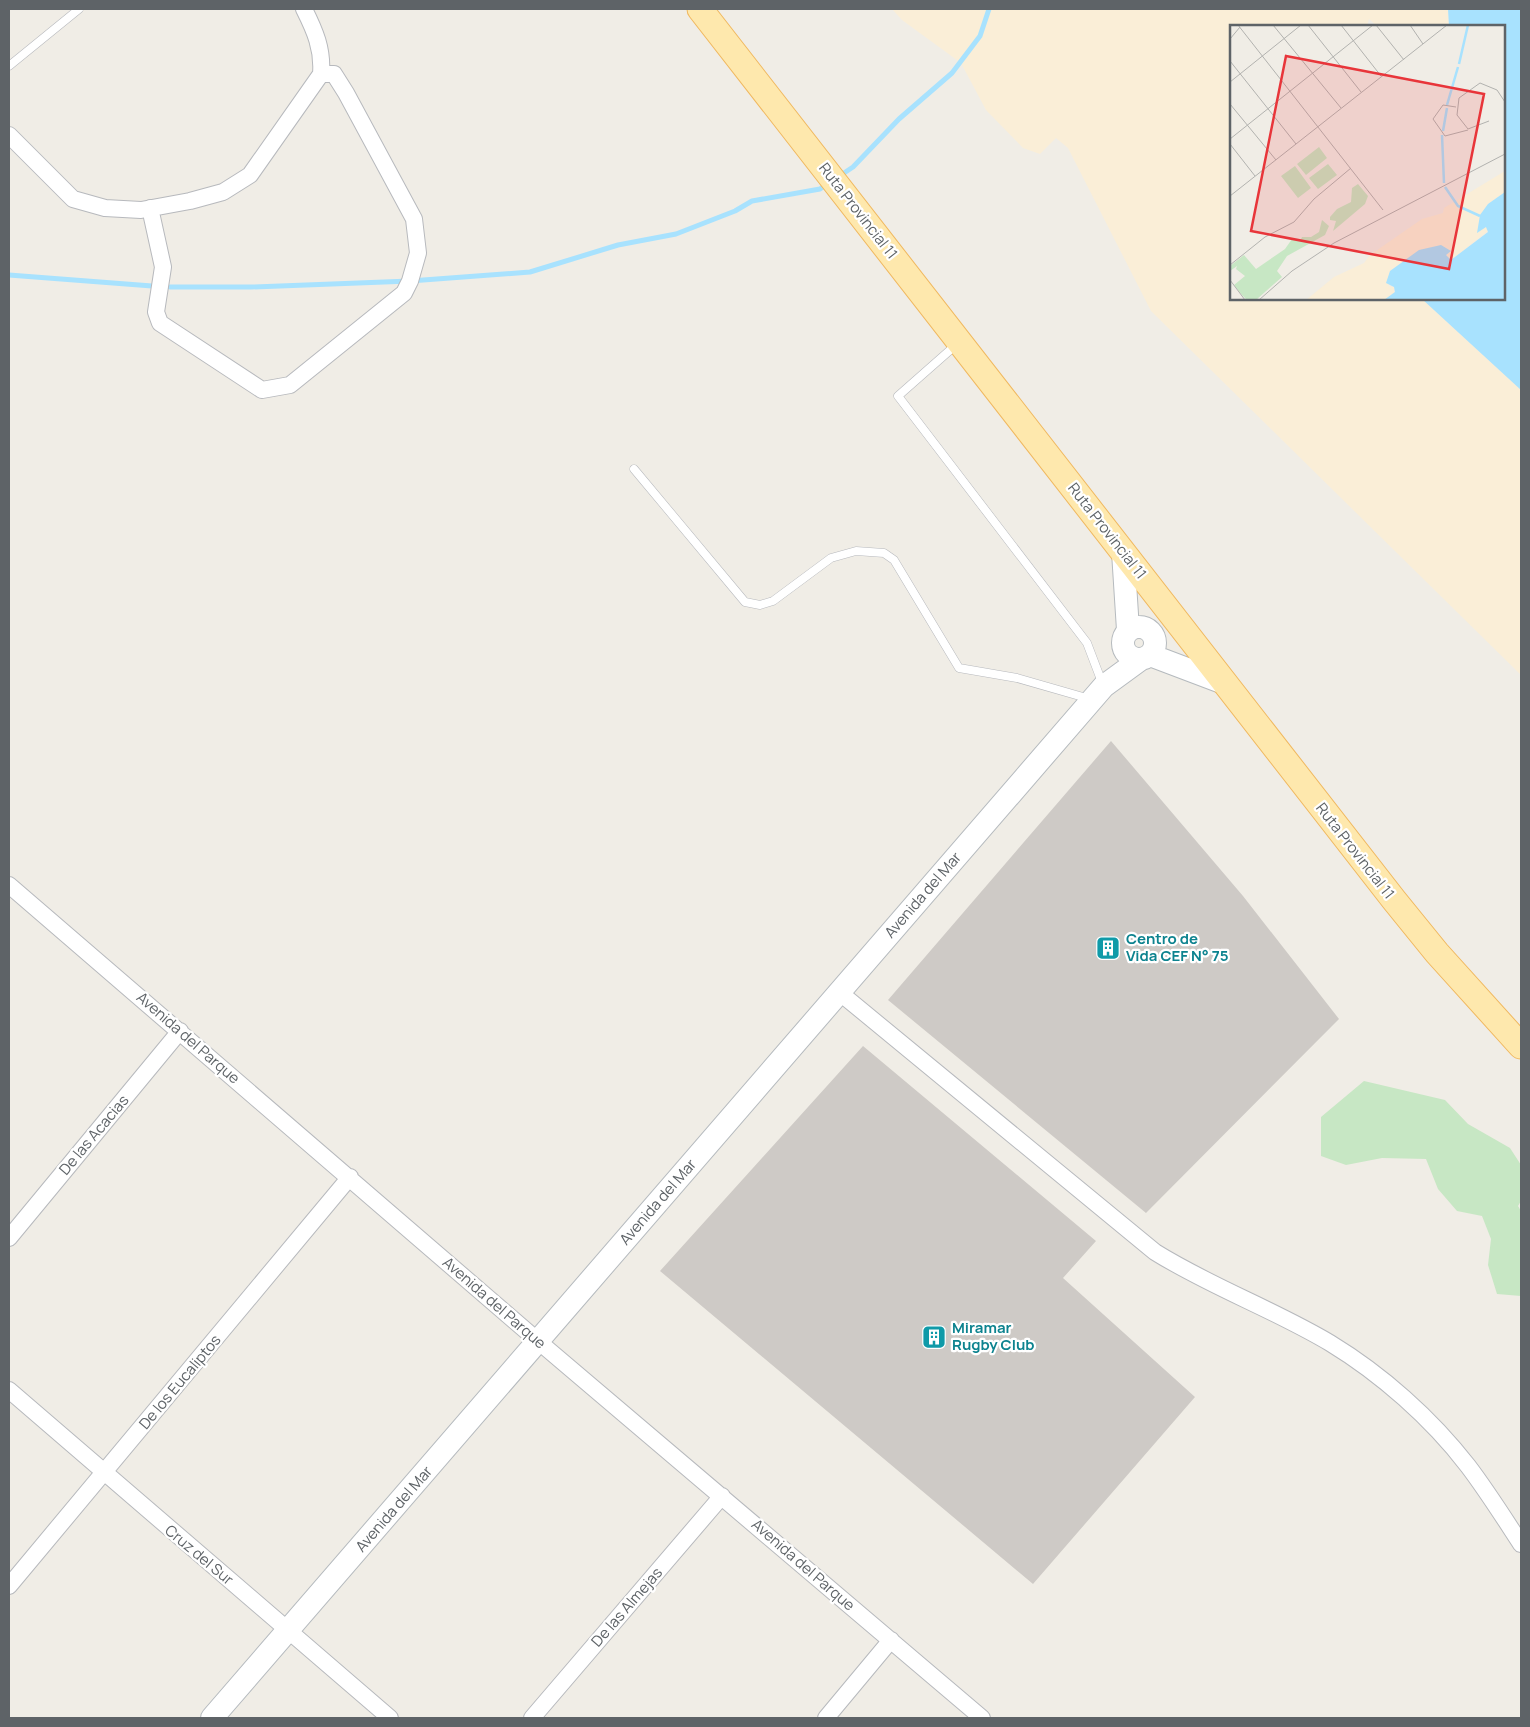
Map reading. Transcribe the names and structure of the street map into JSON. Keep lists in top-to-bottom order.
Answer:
{
  "streets": {
    "main road": ["Ruta Provincial 11", "Avenida del Mar"],
    "street": [
      "Avenida del Parque",
      "De las Acacias",
      "De los Eucaliptos",
      "Cruz del Sur",
      "De las Almejas"
    ]
  },
  "crossings": [
    ["Ruta Provincial 11", "Avenida del Mar"],
    ["Avenida del Mar", "Avenida del Parque"],
    ["Avenida del Mar", "Cruz del Sur"],
    ["Avenida del Parque", "De las Acacias"],
    ["Avenida del Parque", "De los Eucaliptos"],
    ["Avenida del Parque", "De las Almejas"],
    ["De los Eucaliptos", "Cruz del Sur"]
  ],
  "places": {
    "building": ["Centro de Vida CEF N° 75", "Miramar Rugby Club"]
  }
}
